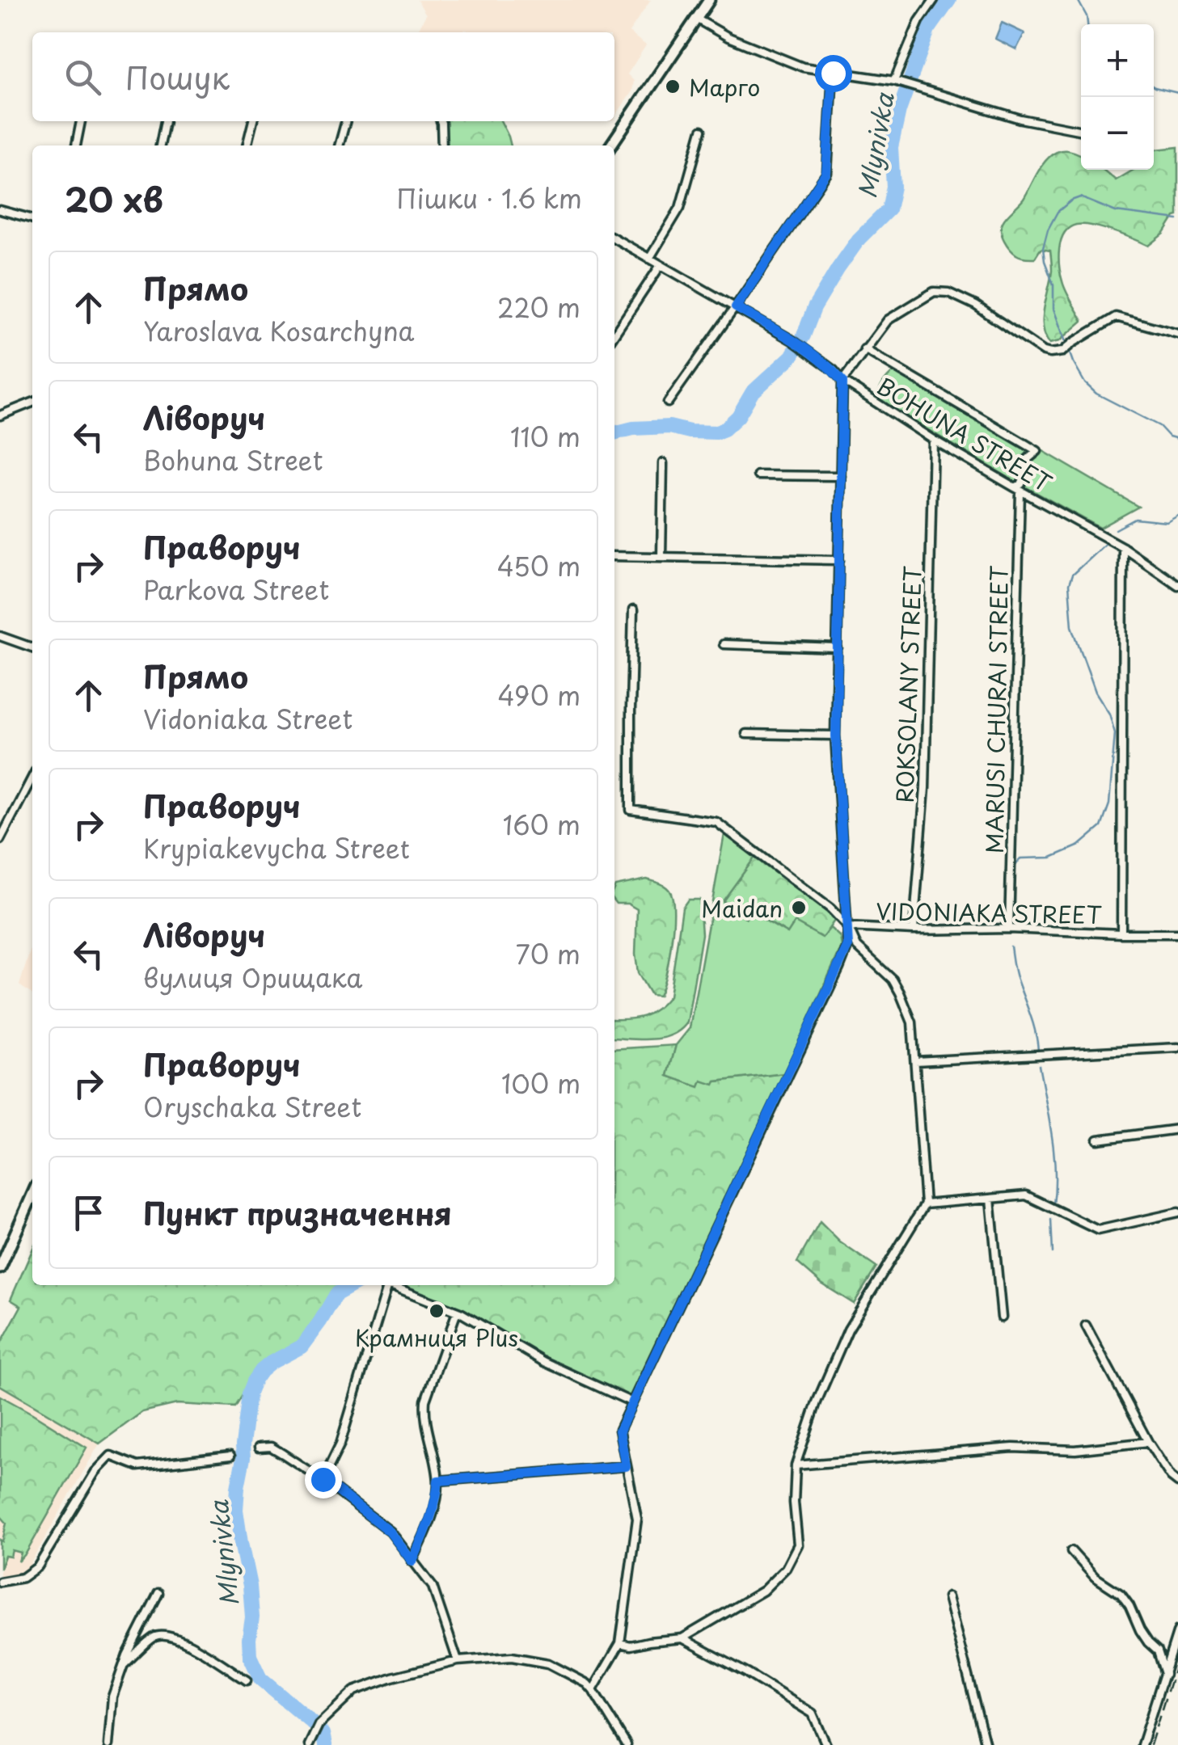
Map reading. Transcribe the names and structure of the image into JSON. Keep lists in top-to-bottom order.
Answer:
{
  "streets": {
    "street": [
      "BOHUNA STREET",
      "ROKSOLANY STREET",
      "MARUSI CHURAI STREET",
      "VIDONIAKA STREET"
    ]
  },
  "crossings": [
    ["BOHUNA STREET", "ROKSOLANY STREET"],
    ["BOHUNA STREET", "MARUSI CHURAI STREET"],
    ["ROKSOLANY STREET", "VIDONIAKA STREET"],
    ["MARUSI CHURAI STREET", "VIDONIAKA STREET"]
  ],
  "water": ["Mlynivka"],
  "places": ["Марго", "Maidan", "Крамниця Plus"],
  "page": {
    "map_buttons": ["+", "−"],
    "search": "Пошук",
    "heading": ["20 хв", "Пішки · 1.6 km"],
    "list": [
      ["Прямо", "Yaroslava Kosarchyna", "220 m"],
      ["Ліворуч", "Bohuna Street", "110 m"],
      ["Праворуч", "Parkova Street", "450 m"],
      ["Прямо", "Vidoniaka Street", "490 m"],
      ["Праворуч", "Krypiakevycha Street", "160 m"],
      ["Ліворуч", "вулиця Орищака", "70 m"],
      ["Праворуч", "Oryschaka Street", "100 m"],
      "Пункт призначення"
    ]
  }
}
